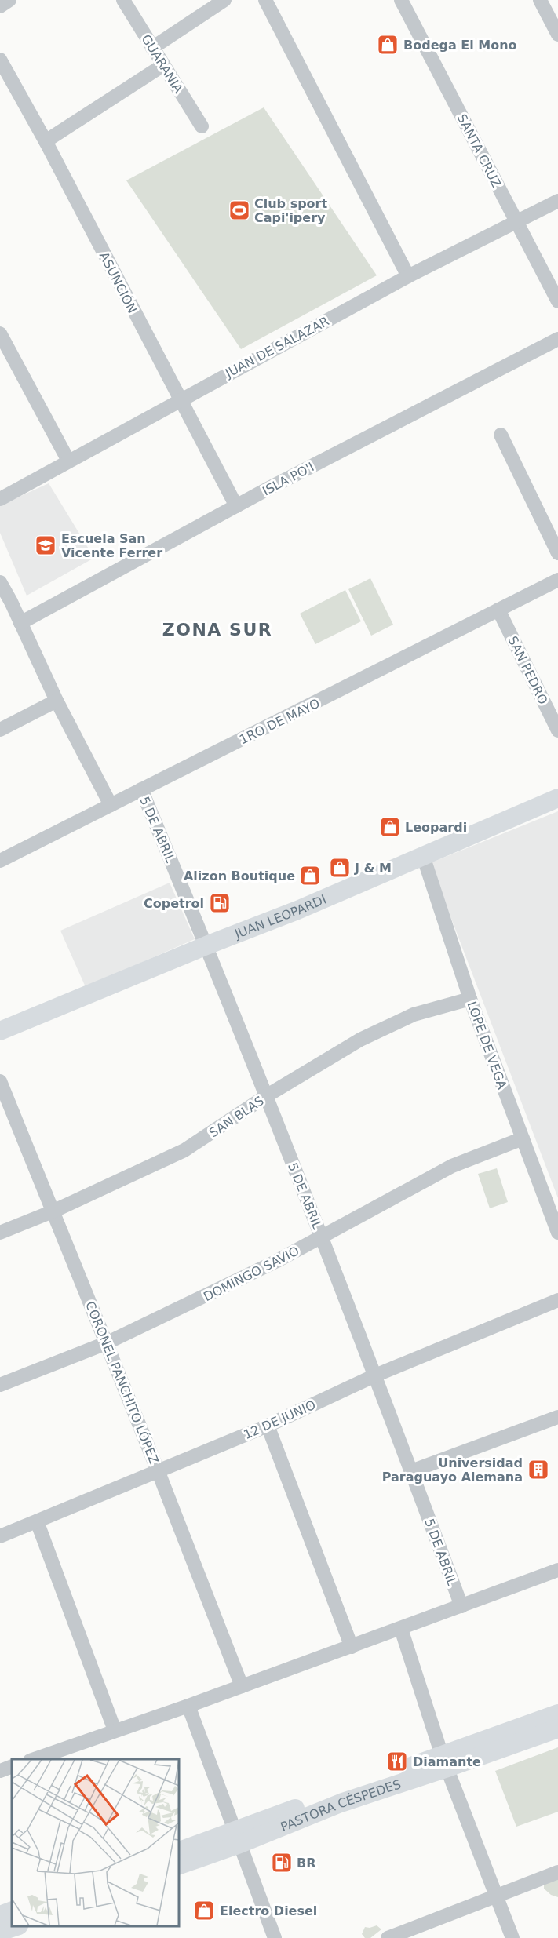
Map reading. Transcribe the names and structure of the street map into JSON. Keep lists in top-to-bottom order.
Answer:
{
  "streets": {
    "main road": ["JUAN LEOPARDI", "PASTORA CÉSPEDES"],
    "street": [
      "GUARANIA",
      "SANTA CRUZ",
      "ASUNCIÓN",
      "JUAN DE SALAZAR",
      "ISLA PO'I",
      "SAN PEDRO",
      "1RO DE MAYO",
      "5 DE ABRIL",
      "LOPE DE VEGA",
      "SAN BLAS",
      "DOMINGO SAVIO",
      "CORONEL PANCHITO LÓPEZ",
      "12 DE JUNIO"
    ]
  },
  "crossings": [
    ["SANTA CRUZ", "JUAN DE SALAZAR"],
    ["ASUNCIÓN", "JUAN DE SALAZAR"],
    ["ASUNCIÓN", "ISLA PO'I"],
    ["SAN PEDRO", "1RO DE MAYO"],
    ["1RO DE MAYO", "5 DE ABRIL"],
    ["5 DE ABRIL", "JUAN LEOPARDI"],
    ["5 DE ABRIL", "SAN BLAS"],
    ["5 DE ABRIL", "DOMINGO SAVIO"],
    ["5 DE ABRIL", "12 DE JUNIO"],
    ["JUAN LEOPARDI", "LOPE DE VEGA"],
    ["LOPE DE VEGA", "SAN BLAS"],
    ["LOPE DE VEGA", "DOMINGO SAVIO"],
    ["SAN BLAS", "CORONEL PANCHITO LÓPEZ"],
    ["DOMINGO SAVIO", "CORONEL PANCHITO LÓPEZ"],
    ["CORONEL PANCHITO LÓPEZ", "12 DE JUNIO"]
  ],
  "districts": ["ZONA SUR"],
  "places": {
    "shop": [
      "Bodega El Mono",
      "Leopardi",
      "J & M",
      "Alizon Boutique",
      "Electro Diesel"
    ],
    "sports": ["Club sport Capi'ipery"],
    "school or university": ["Escuela San Vicente Ferrer"],
    "fuel station": ["Copetrol", "BR"],
    "building": ["Universidad Paraguayo Alemana"],
    "restaurant": ["Diamante"]
  }
}
